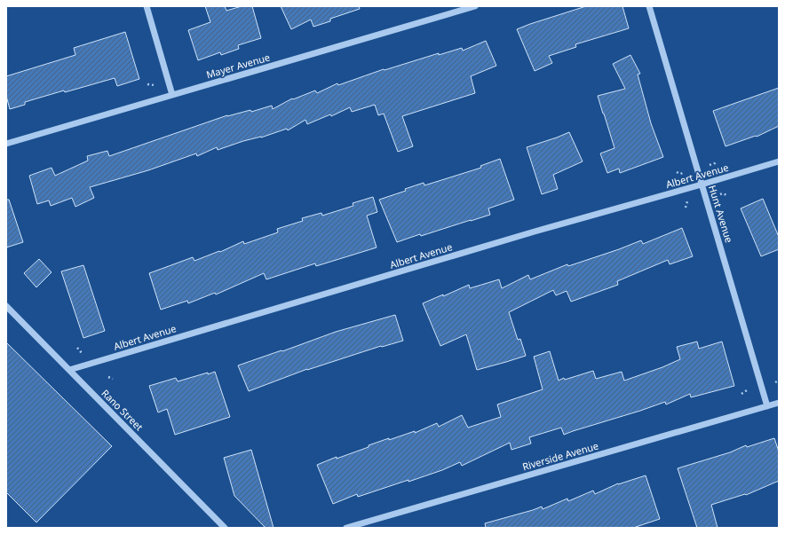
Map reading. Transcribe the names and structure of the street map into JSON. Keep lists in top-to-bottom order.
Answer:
{
  "streets": {
    "street": [
      "Mayer Avenue",
      "Albert Avenue",
      "Hunt Avenue",
      "Rano Street",
      "Riverside Avenue"
    ]
  },
  "crossings": [
    ["Albert Avenue", "Hunt Avenue"],
    ["Albert Avenue", "Rano Street"],
    ["Hunt Avenue", "Riverside Avenue"]
  ]
}
